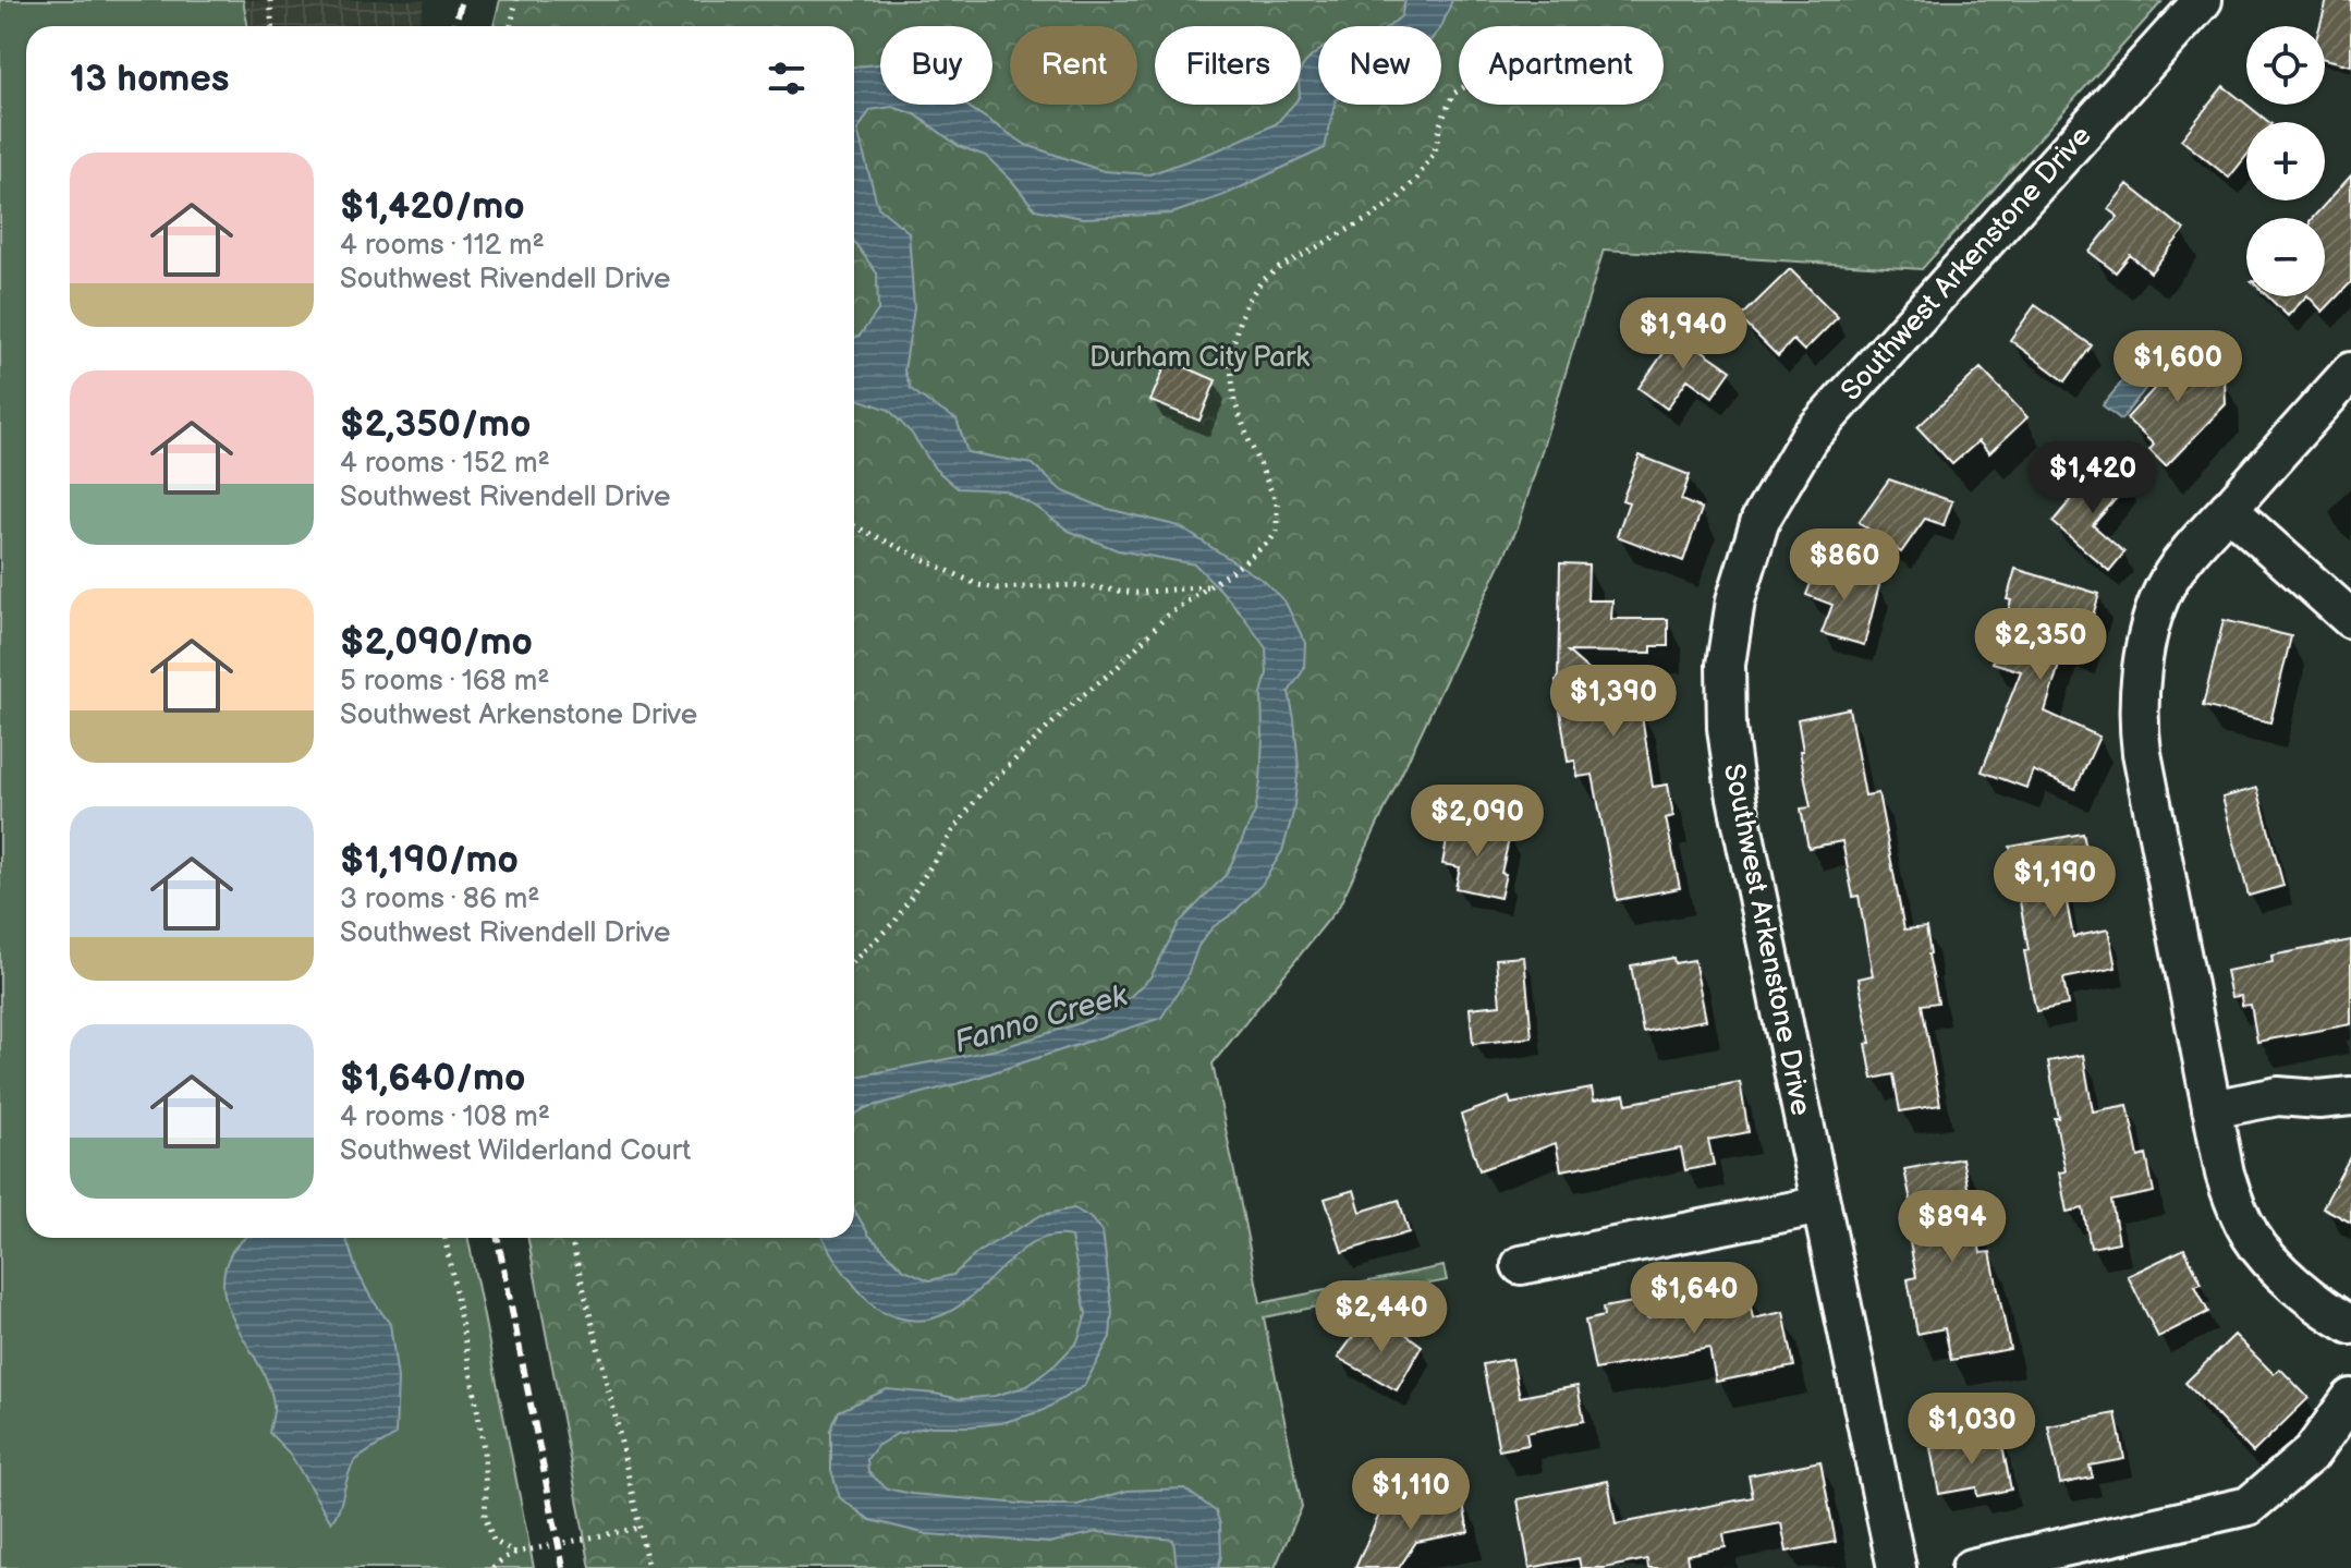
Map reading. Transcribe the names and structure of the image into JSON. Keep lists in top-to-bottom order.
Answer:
{
  "streets": {
    "street": ["Southwest Arkenstone Drive"]
  },
  "water": ["Fanno Creek"],
  "parks": ["Durham City Park"],
  "page": {
    "map_buttons": ["+", "−"],
    "chip": [
      "Buy",
      "Rent",
      "Filters",
      "New",
      "Apartment"
    ],
    "heading": "13 homes",
    "list": [
      {
        "name": "$1,420/mo",
        "note": "4 rooms · 112 m² · Southwest Rivendell Drive"
      },
      {
        "name": "$2,350/mo",
        "note": "4 rooms · 152 m² · Southwest Rivendell Drive"
      },
      {
        "name": "$2,090/mo",
        "note": "5 rooms · 168 m² · Southwest Arkenstone Drive"
      },
      {
        "name": "$1,190/mo",
        "note": "3 rooms · 86 m² · Southwest Rivendell Drive"
      },
      {
        "name": "$1,640/mo",
        "note": "4 rooms · 108 m² · Southwest Wilderland Court"
      }
    ],
    "price": [
      "$1,940",
      "$1,600",
      "$1,420",
      "$860",
      "$2,350",
      "$1,390",
      "$2,090",
      "$1,190",
      "$894",
      "$1,640",
      "$2,440",
      "$1,030",
      "$1,110"
    ]
  }
}
